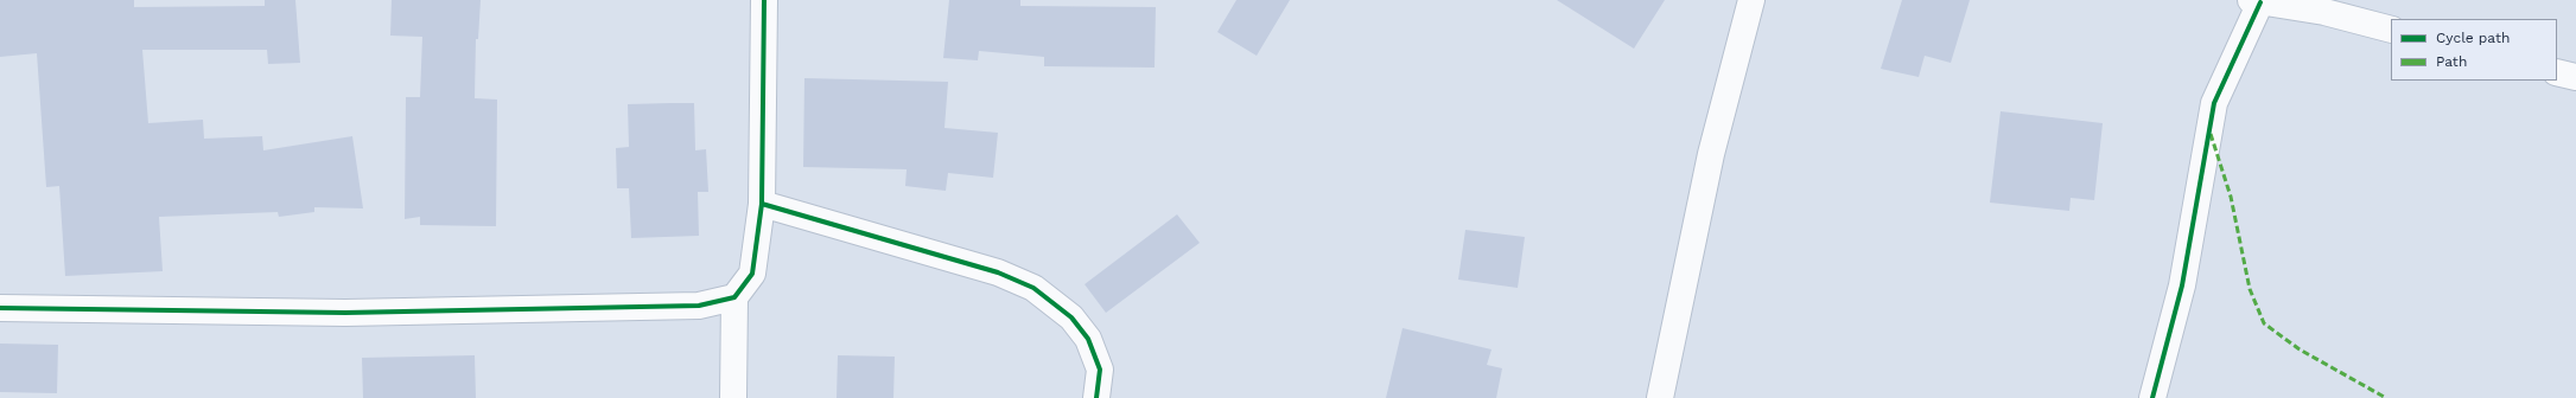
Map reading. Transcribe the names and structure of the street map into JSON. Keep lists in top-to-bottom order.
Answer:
{
  "legend": ["Cycle path", "Path"]
}
